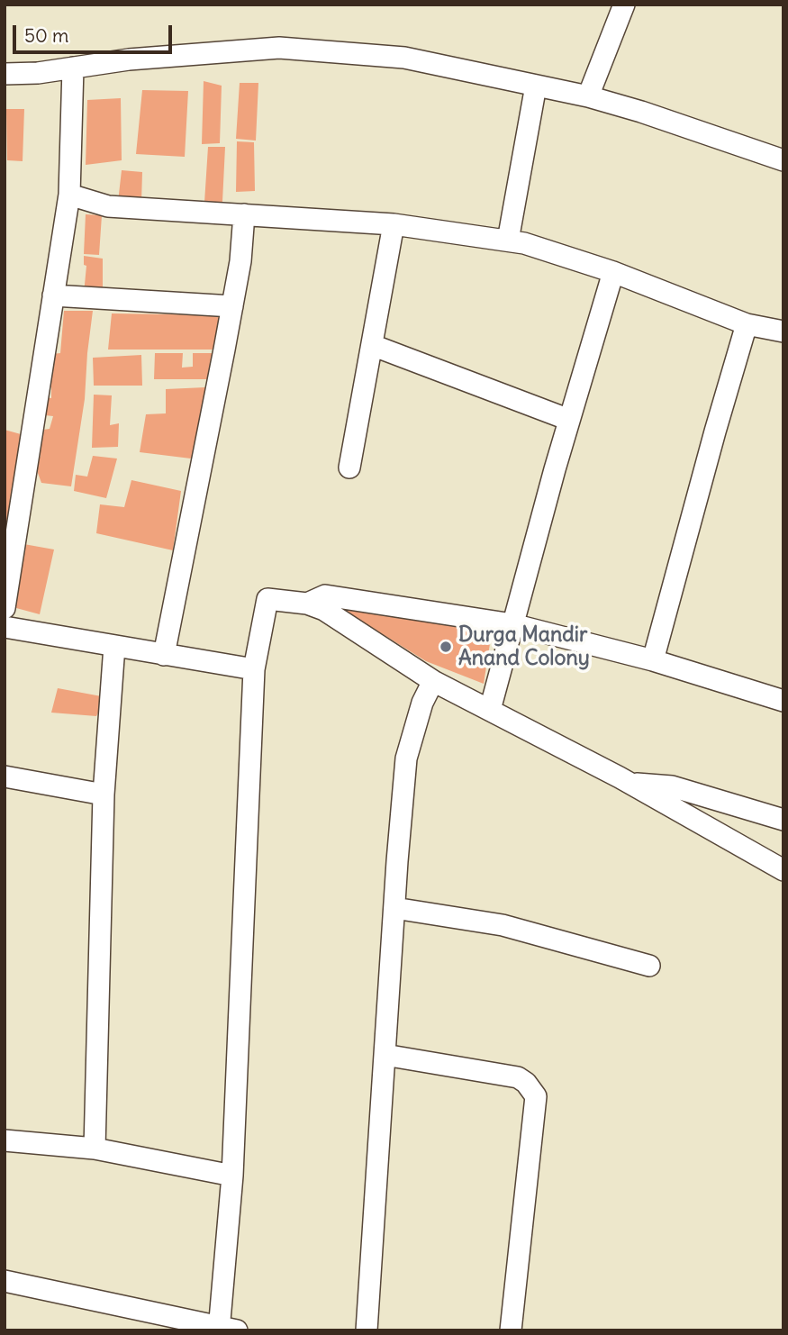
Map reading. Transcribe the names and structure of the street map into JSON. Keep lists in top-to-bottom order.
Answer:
{
  "places": ["Durga Mandir Anand Colony"],
  "scale_bar": "50 m"
}
